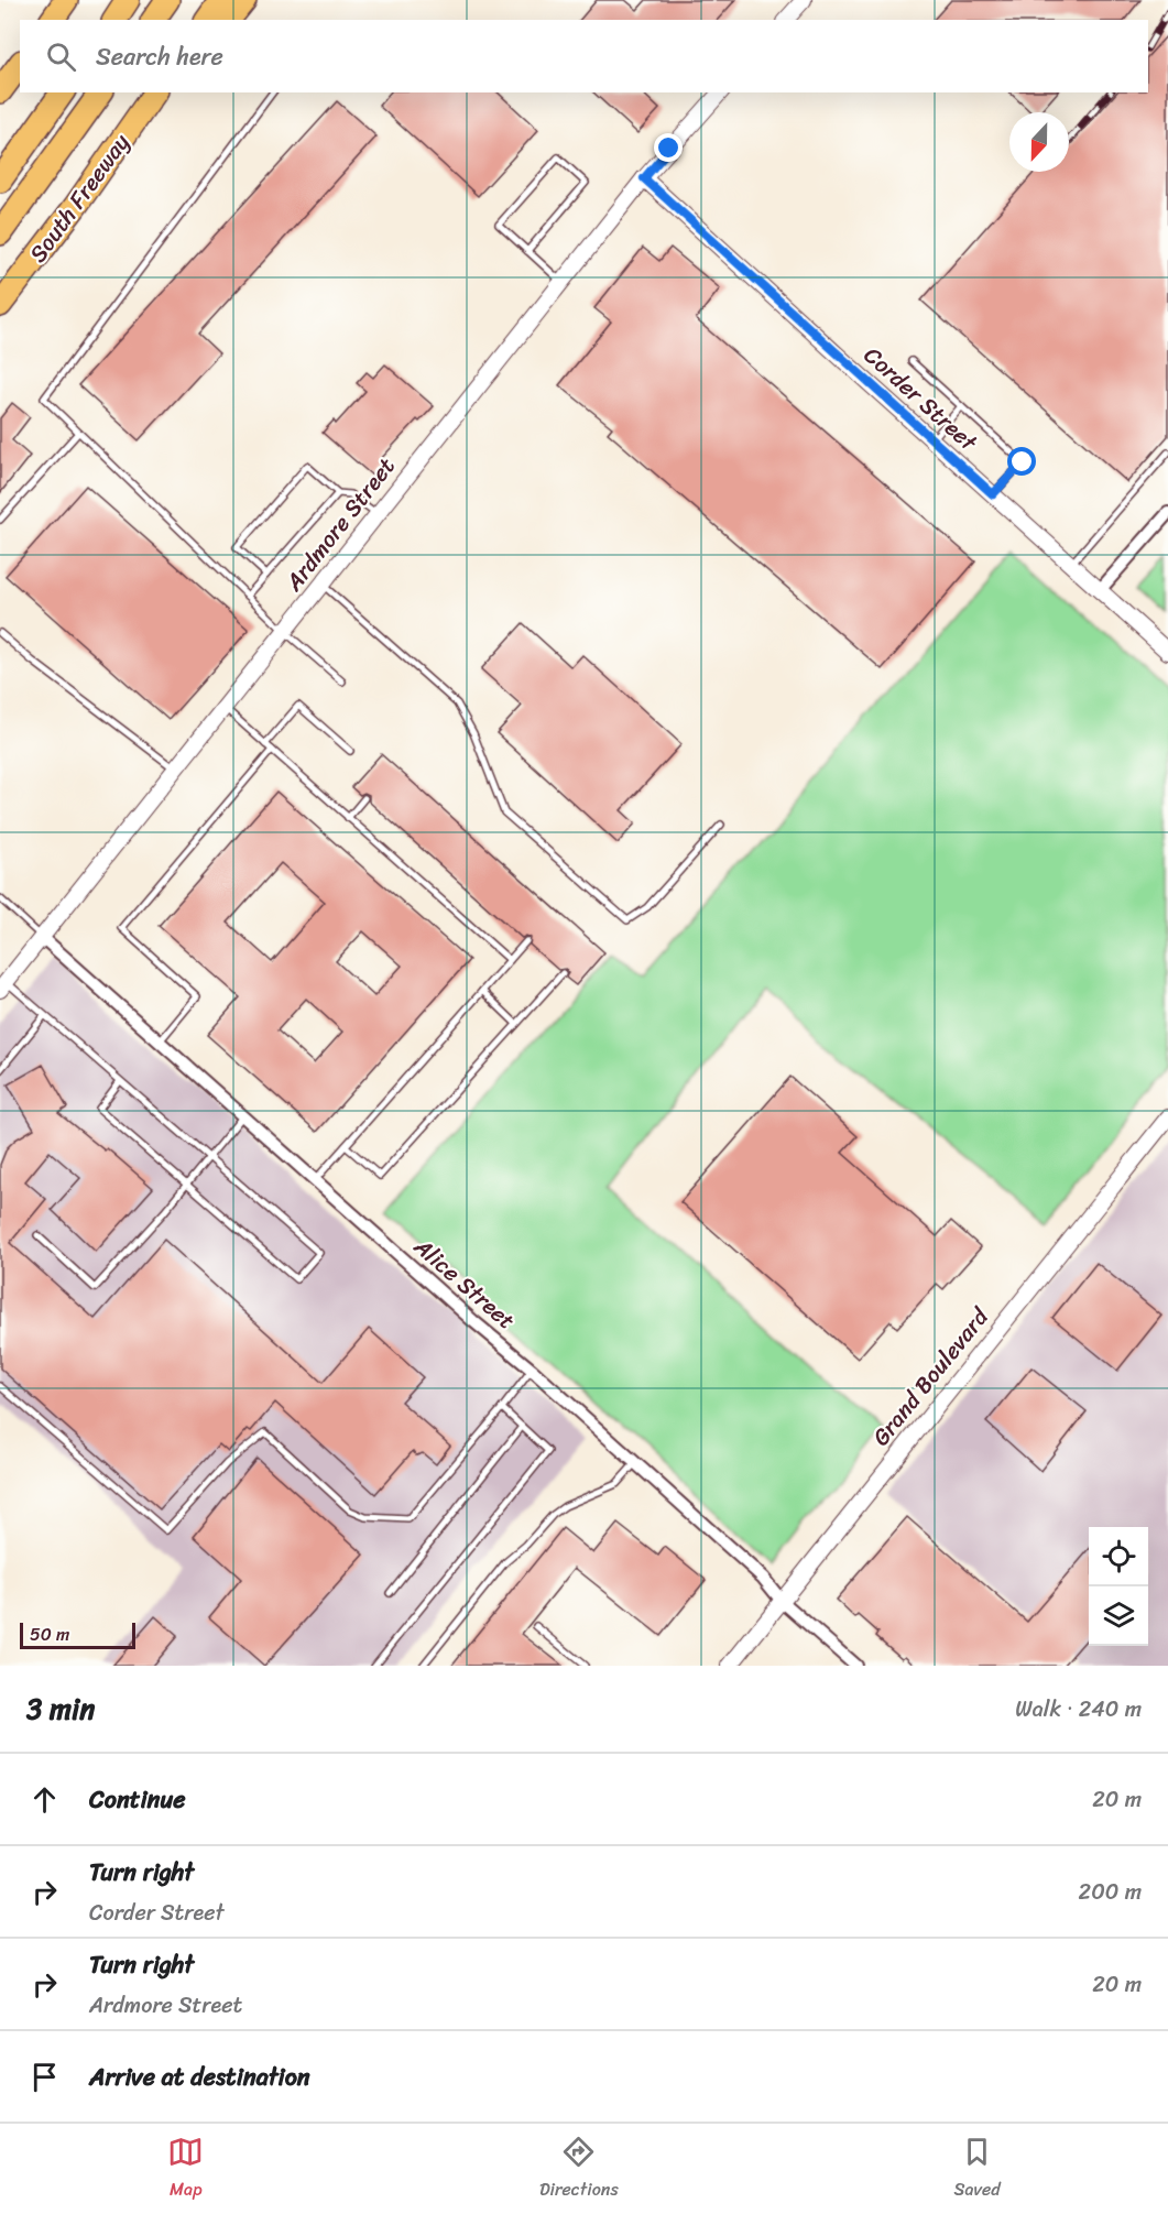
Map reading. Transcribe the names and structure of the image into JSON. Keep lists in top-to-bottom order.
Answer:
{
  "streets": {
    "highway": ["South Freeway"],
    "street": [
      "Corder Street",
      "Ardmore Street",
      "Alice Street",
      "Grand Boulevard"
    ]
  },
  "crossings": [
    ["Corder Street", "Ardmore Street"],
    ["Ardmore Street", "Alice Street"],
    ["Alice Street", "Grand Boulevard"]
  ],
  "scale_bar": "50 m",
  "north": "bottom",
  "page": {
    "search": "Search here",
    "scale": "50 m",
    "heading": ["3 min", "Walk · 240 m"],
    "list": [
      ["Continue", "20 m"],
      ["Turn right", "Corder Street", "200 m"],
      ["Turn right", "Ardmore Street", "20 m"],
      "Arrive at destination"
    ],
    "nav": ["Map", "Directions", "Saved"]
  }
}
